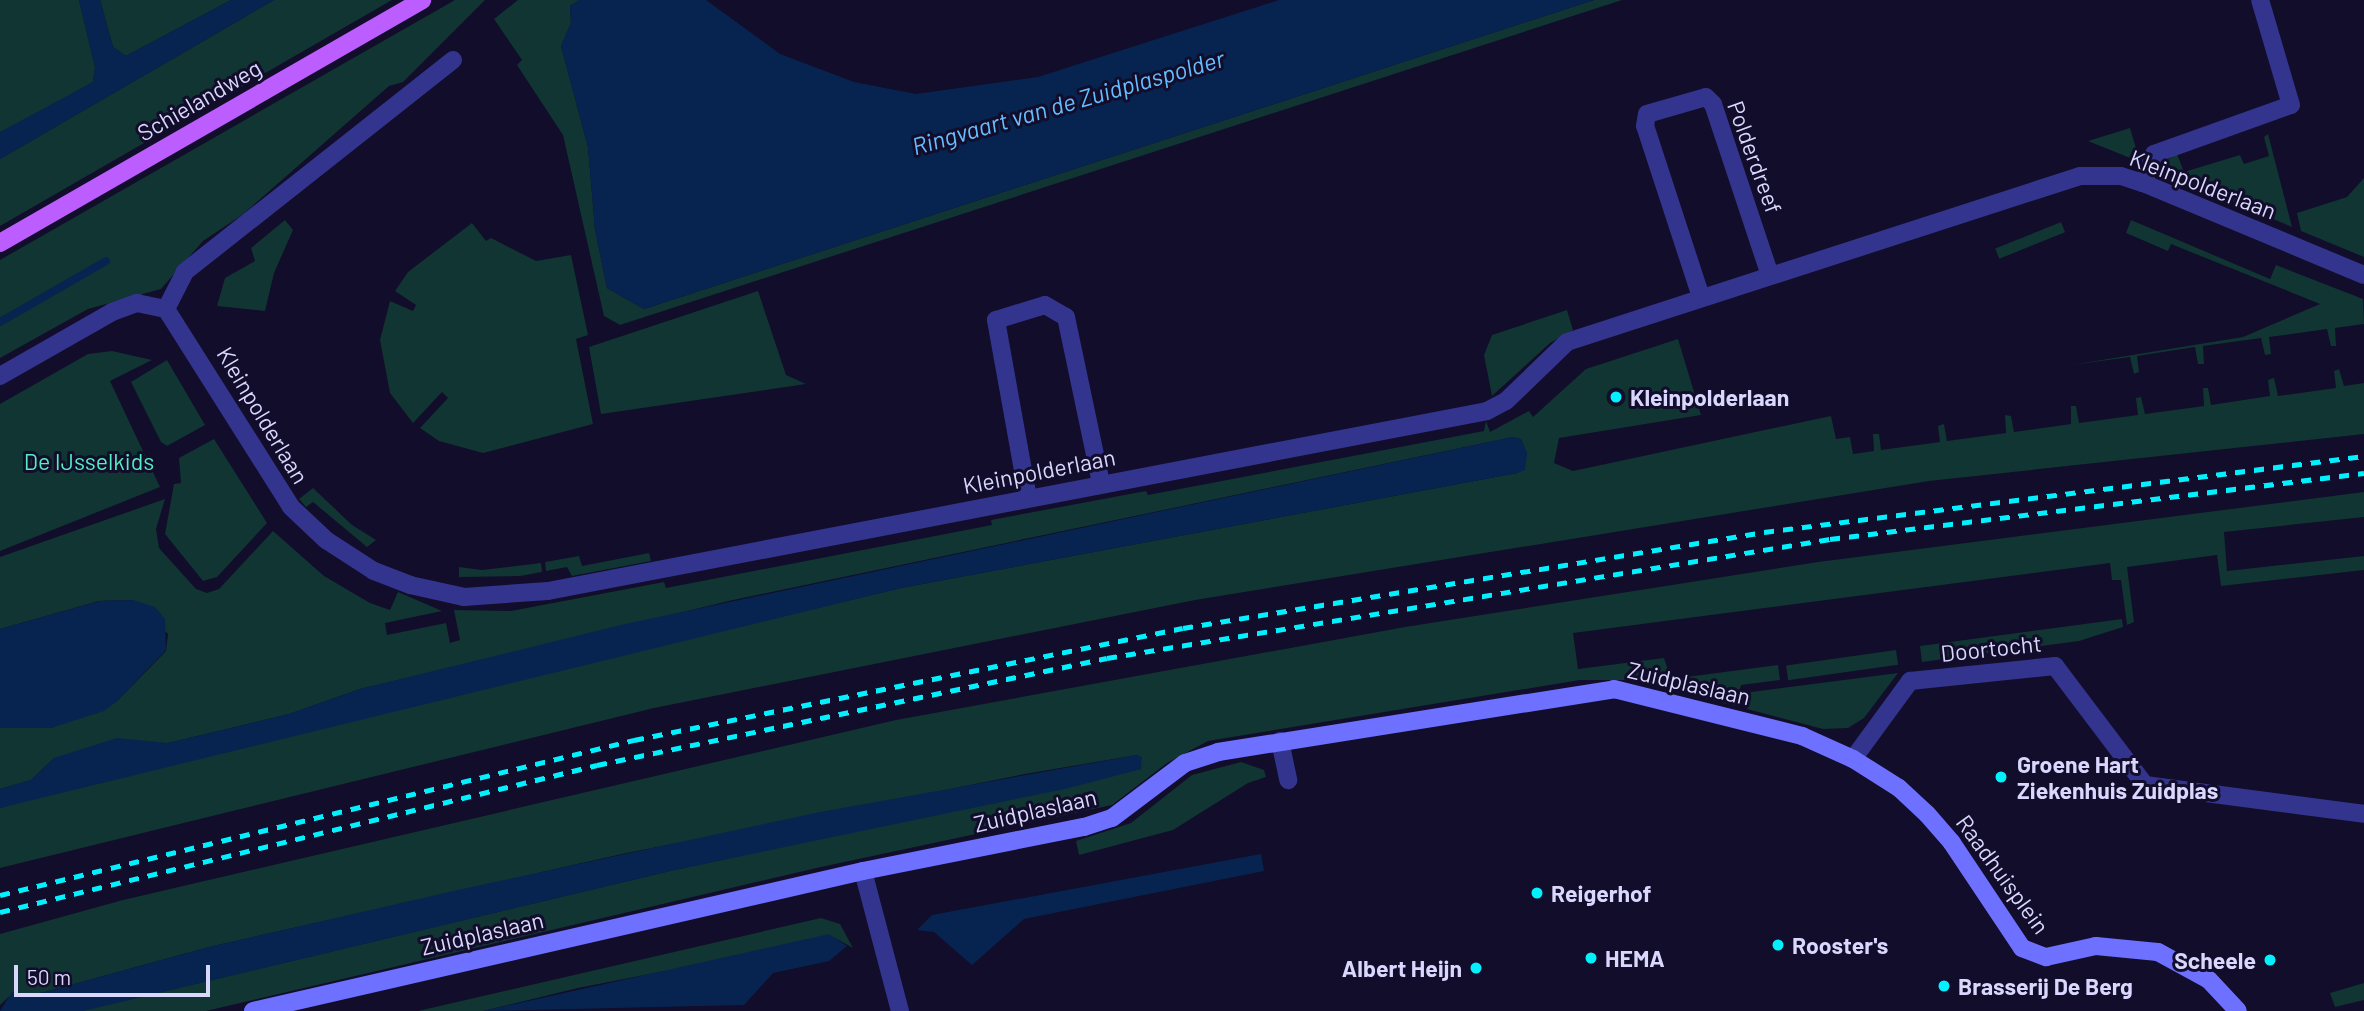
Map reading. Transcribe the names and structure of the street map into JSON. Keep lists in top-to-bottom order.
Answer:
{
  "streets": {
    "main road": ["Schielandweg"],
    "street": [
      "Polderdreef",
      "Kleinpolderlaan",
      "Doortocht",
      "Zuidplaslaan",
      "Raadhuisplein"
    ]
  },
  "crossings": [
    ["Polderdreef", "Kleinpolderlaan"],
    ["Doortocht", "Zuidplaslaan"],
    ["Doortocht", "Raadhuisplein"],
    ["Zuidplaslaan", "Raadhuisplein"]
  ],
  "water": ["Ringvaart van de Zuidplaspolder"],
  "parks": ["De IJsselkids"],
  "places": [
    "Kleinpolderlaan",
    "Groene Hart Ziekenhuis Zuidplas",
    "Reigerhof",
    "Rooster's",
    "HEMA",
    "Scheele",
    "Albert Heijn",
    "Brasserij De Berg"
  ],
  "scale_bar": "50 m"
}
